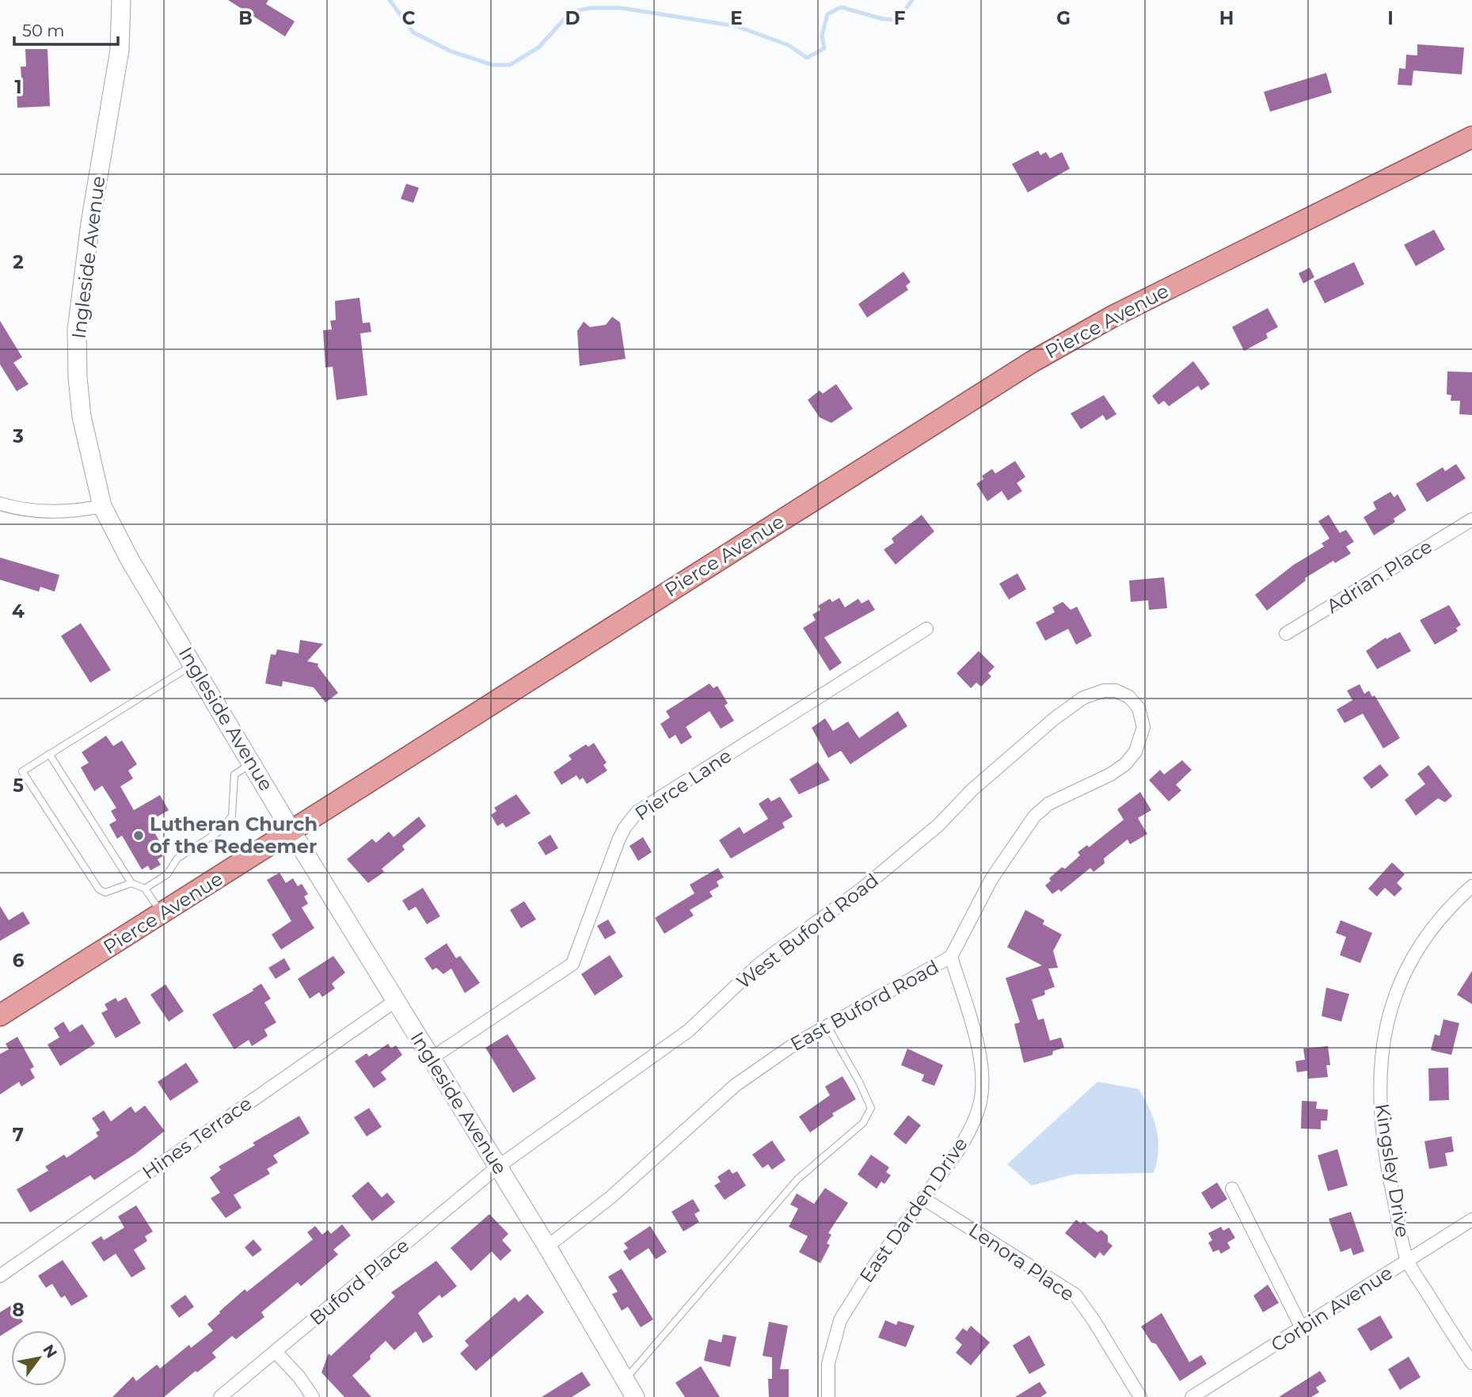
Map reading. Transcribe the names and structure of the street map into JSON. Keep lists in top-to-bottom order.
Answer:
{
  "streets": {
    "main road": ["Pierce Avenue"],
    "street": [
      "Ingleside Avenue",
      "Adrian Place",
      "Pierce Lane",
      "West Buford Road",
      "East Buford Road",
      "Hines Terrace",
      "Kingsley Drive",
      "East Darden Drive",
      "Lenora Place",
      "Buford Place",
      "Corbin Avenue"
    ]
  },
  "crossings": [
    ["Ingleside Avenue", "Pierce Avenue"],
    ["Ingleside Avenue", "Pierce Lane"],
    ["Ingleside Avenue", "West Buford Road"],
    ["Ingleside Avenue", "East Buford Road"],
    ["Ingleside Avenue", "Hines Terrace"],
    ["Ingleside Avenue", "Buford Place"],
    ["West Buford Road", "East Buford Road"],
    ["West Buford Road", "Buford Place"],
    ["East Buford Road", "East Darden Drive"],
    ["Kingsley Drive", "Corbin Avenue"],
    ["East Darden Drive", "Lenora Place"]
  ],
  "places": ["Lutheran Church of the Redeemer"],
  "scale_bar": "50 m",
  "north": "top right",
  "grid": {
    "columns": [
      "B",
      "C",
      "D",
      "E",
      "F",
      "G",
      "H",
      "I"
    ],
    "rows": [
      "1",
      "2",
      "3",
      "4",
      "5",
      "6",
      "7",
      "8"
    ]
  }
}
